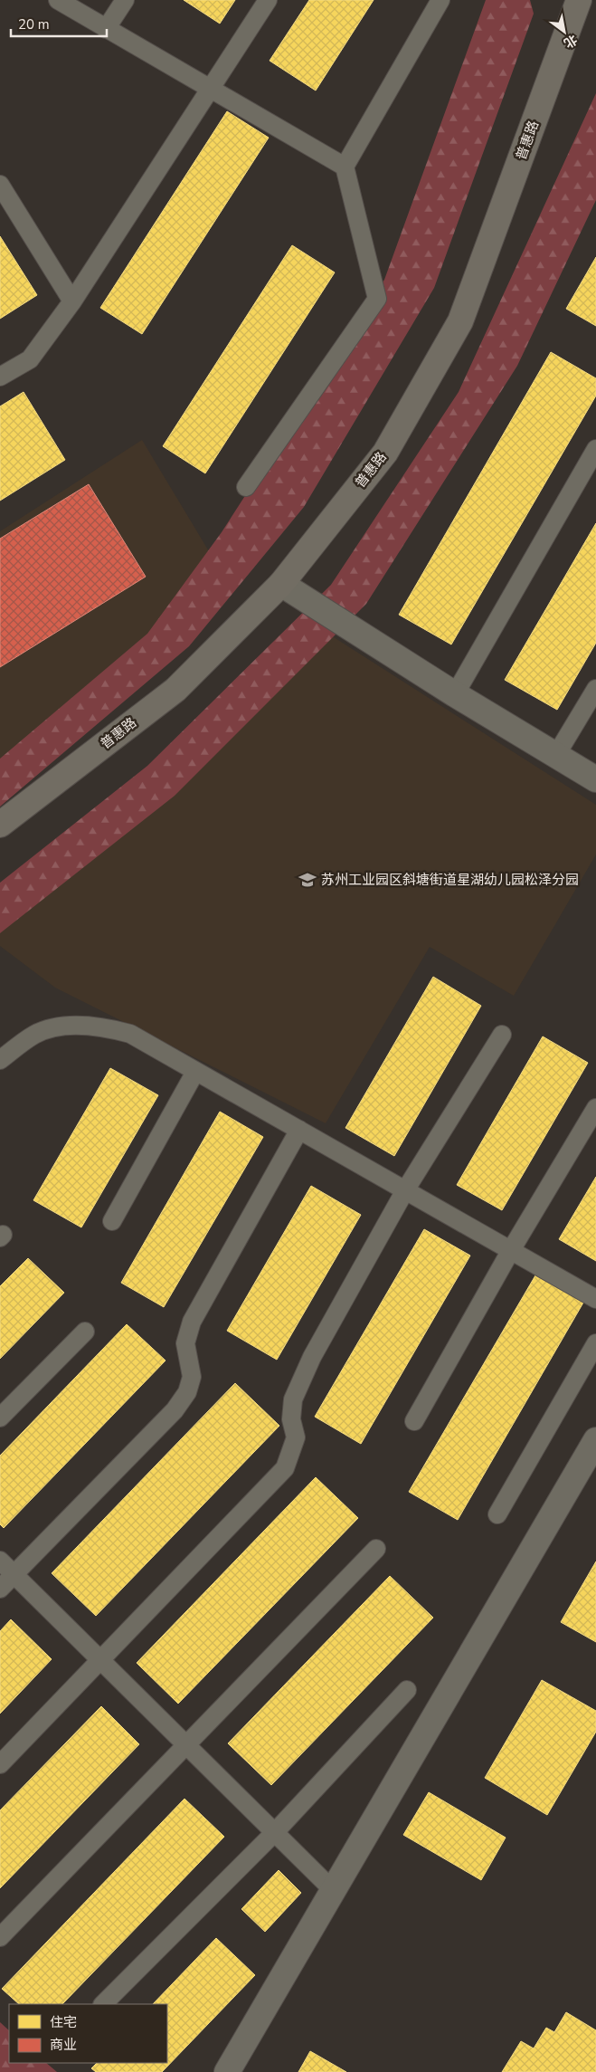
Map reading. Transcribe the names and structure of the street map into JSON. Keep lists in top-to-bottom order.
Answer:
{
  "streets": {
    "main road": ["普惠路"]
  },
  "places": {
    "school or university": ["苏州工业园区斜塘街道星湖幼儿园松泽分园"]
  },
  "legend": ["住宅", "商业"],
  "scale_bar": "20 m",
  "north": "bottom right"
}
